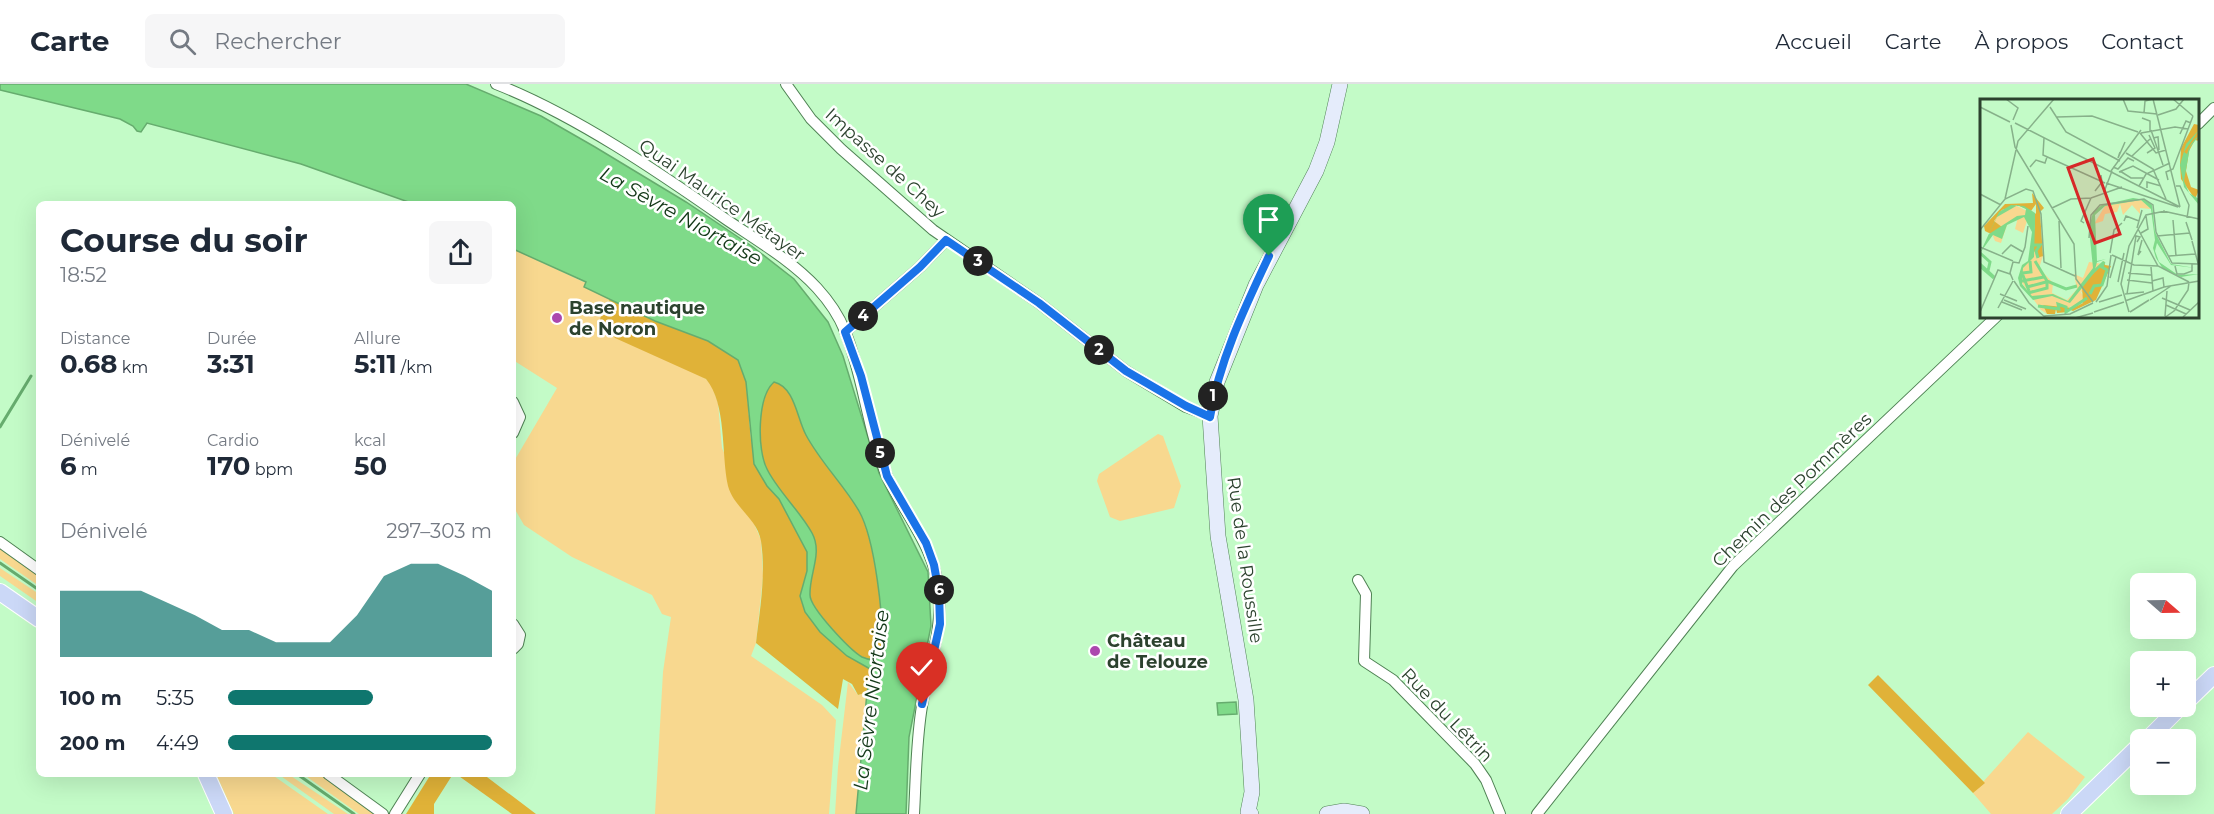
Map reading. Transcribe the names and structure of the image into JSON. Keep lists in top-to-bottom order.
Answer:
{
  "streets": {
    "street": [
      "Impasse de Chey",
      "Quai Maurice Métayer",
      "Chemin des Pommères",
      "Rue de la Roussille",
      "Rue du Létrin"
    ]
  },
  "crossings": [
    ["Impasse de Chey", "Rue de la Roussille"]
  ],
  "water": ["La Sèvre Niortaise"],
  "places": ["Base nautique de Noron", "Château de Telouze"],
  "north": "right",
  "page": {
    "header": "Carte",
    "search": "Rechercher",
    "nav": [
      "Accueil",
      "Carte",
      "À propos",
      "Contact"
    ],
    "heading": ["Course du soir", "18:52"],
    "pins": [
      "3",
      "4",
      "2",
      "1",
      "5",
      "6"
    ],
    "stats": [
      ["Distance", "0.68 km"],
      ["Durée", "3:31"],
      ["Allure", "5:11 /km"],
      ["Dénivelé", "6 m"],
      ["Cardio", "170 bpm"],
      ["kcal", "50"]
    ],
    "chart": ["Dénivelé", "297–303 m"],
    "map_buttons": ["+", "−"],
    "list": [
      {
        "name": "100 m",
        "note": "5:35"
      },
      {
        "name": "200 m",
        "note": "4:49"
      }
    ]
  }
}
